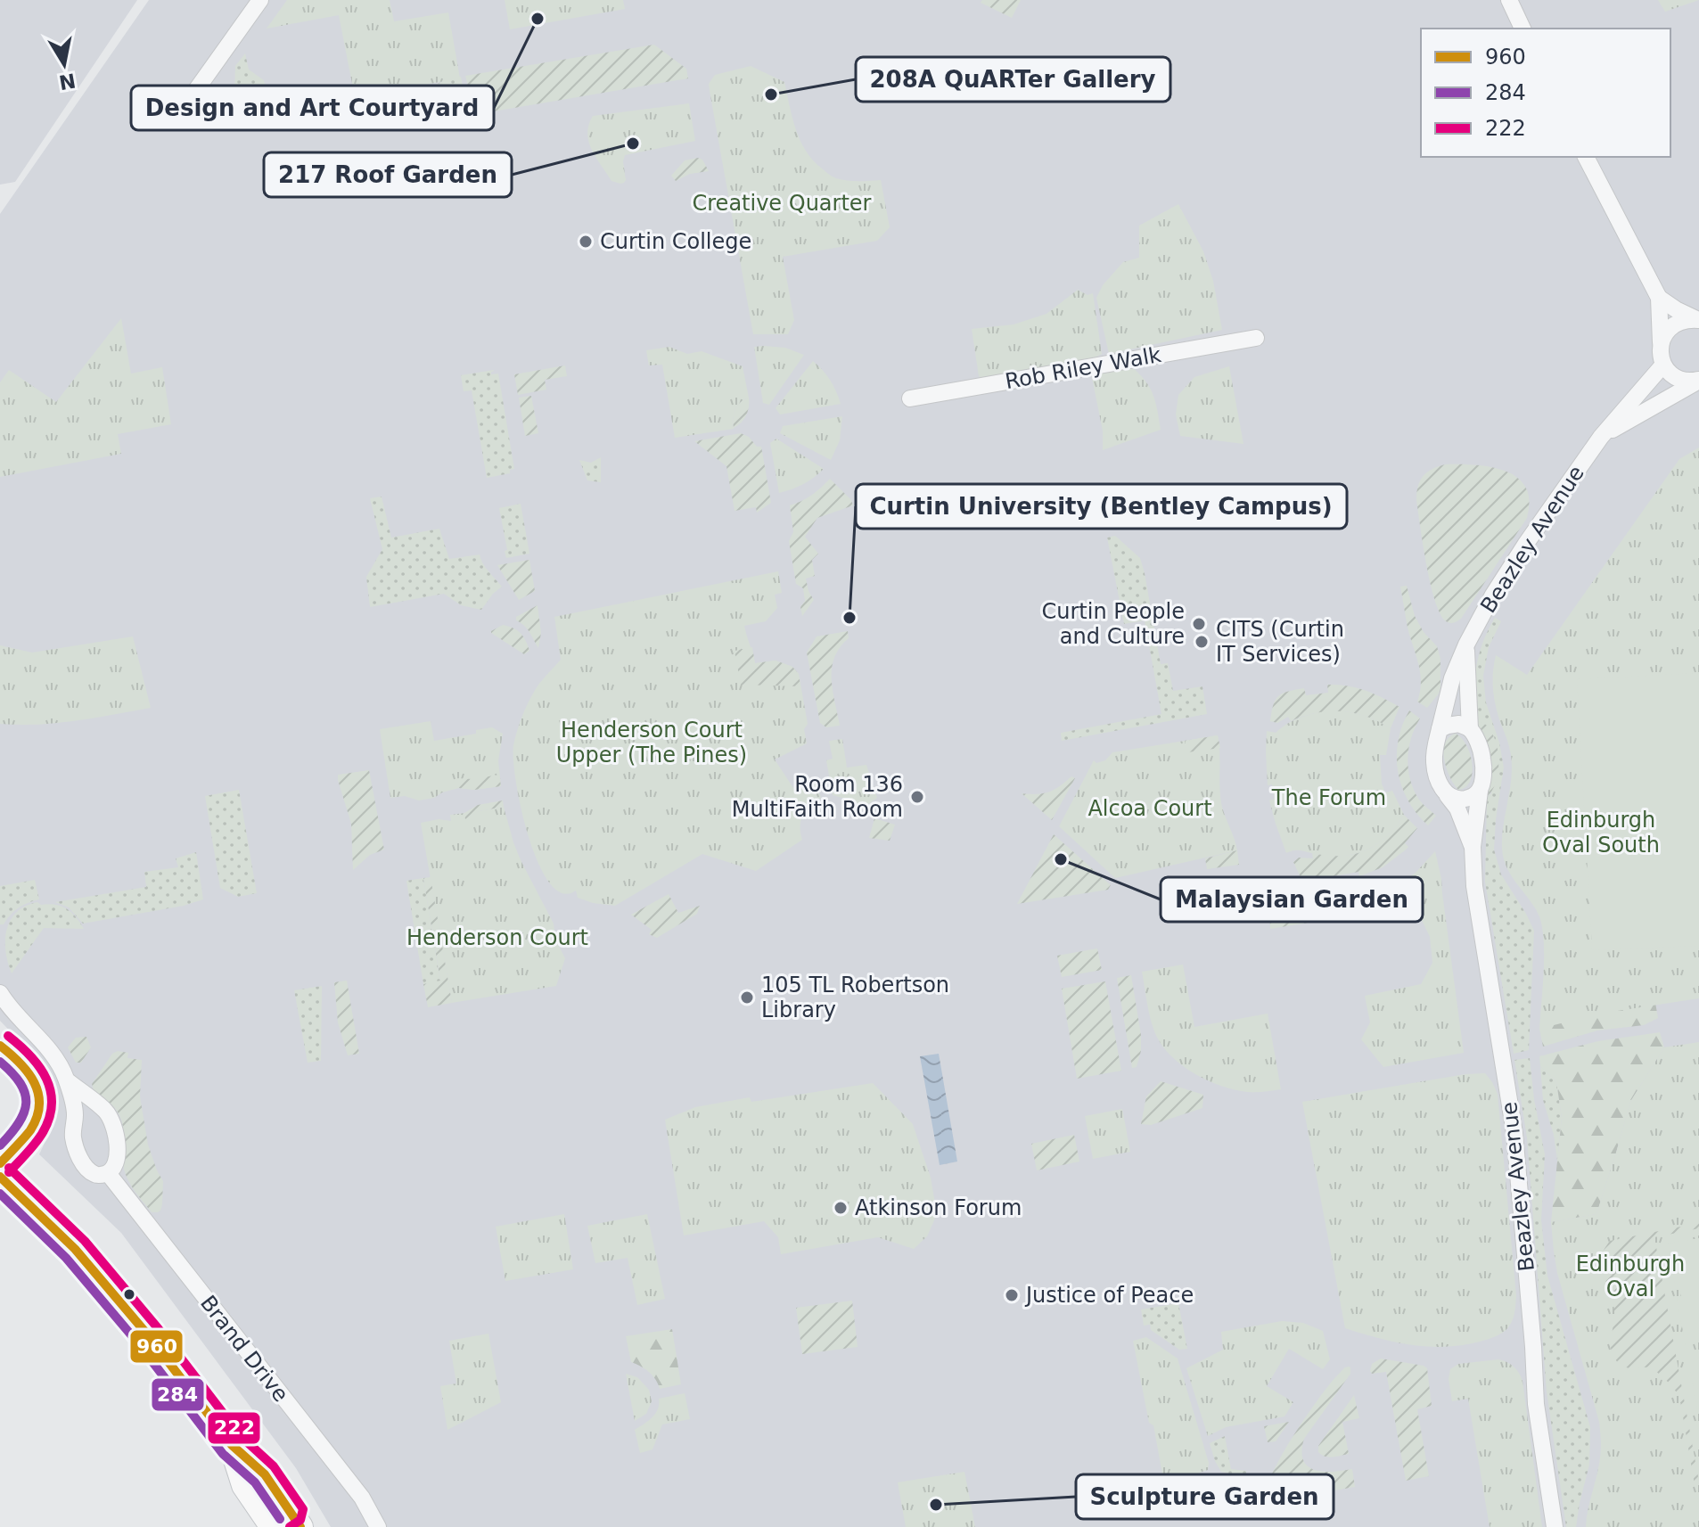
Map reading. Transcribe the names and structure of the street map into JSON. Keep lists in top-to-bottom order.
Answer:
{
  "streets": {
    "street": ["Rob Riley Walk", "Beazley Avenue", "Brand Drive"]
  },
  "parks": [
    "Creative Quarter",
    "Henderson Court Upper (The Pines)",
    "The Forum",
    "Alcoa Court",
    "Edinburgh Oval South",
    "Henderson Court",
    "Edinburgh Oval"
  ],
  "places": [
    "Design and Art Courtyard",
    "208A QuARTer Gallery",
    "217 Roof Garden",
    "Curtin College",
    "Curtin University (Bentley Campus)",
    "Curtin People and Culture",
    "CITS (Curtin IT Services)",
    "Room 136 MultiFaith Room",
    "Malaysian Garden",
    "105 TL Robertson Library",
    "Atkinson Forum",
    "Justice of Peace",
    "Sculpture Garden"
  ],
  "lines": ["transit line 222", "transit line 960", "transit line 284"],
  "legend": ["960", "284", "222"],
  "north": "bottom"
}
